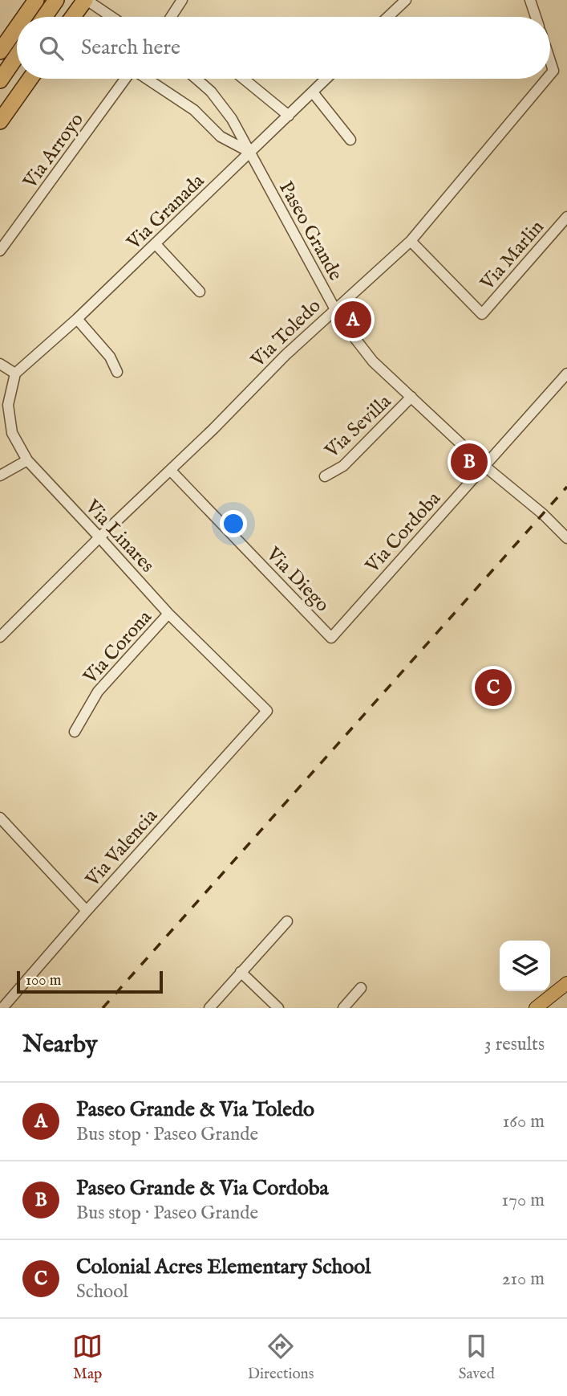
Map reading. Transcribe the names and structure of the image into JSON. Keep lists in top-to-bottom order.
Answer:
{
  "streets": {
    "street": [
      "Via Arroyo",
      "Via Granada",
      "Paseo Grande",
      "Via Marlin",
      "Via Toledo",
      "Via Sevilla",
      "Via Cordoba",
      "Via Linares",
      "Via Diego",
      "Via Corona",
      "Via Valencia"
    ]
  },
  "crossings": [
    ["Via Granada", "Paseo Grande"],
    ["Via Granada", "Via Linares"],
    ["Paseo Grande", "Via Toledo"],
    ["Paseo Grande", "Via Sevilla"],
    ["Paseo Grande", "Via Cordoba"],
    ["Via Marlin", "Via Toledo"],
    ["Via Toledo", "Via Linares"],
    ["Via Toledo", "Via Diego"],
    ["Via Cordoba", "Via Diego"],
    ["Via Linares", "Via Corona"],
    ["Via Linares", "Via Valencia"]
  ],
  "scale_bar": "100 m",
  "page": {
    "search": "Search here",
    "pins": ["A", "B", "C"],
    "scale": "100 m",
    "heading": ["Nearby", "3 results"],
    "list": [
      {
        "mark": "A",
        "name": "Paseo Grande & Via Toledo",
        "note": "Bus stop · Paseo Grande",
        "value": "160 m"
      },
      {
        "mark": "B",
        "name": "Paseo Grande & Via Cordoba",
        "note": "Bus stop · Paseo Grande",
        "value": "170 m"
      },
      {
        "mark": "C",
        "name": "Colonial Acres Elementary School",
        "note": "School",
        "value": "210 m"
      }
    ],
    "nav": ["Map", "Directions", "Saved"]
  }
}
